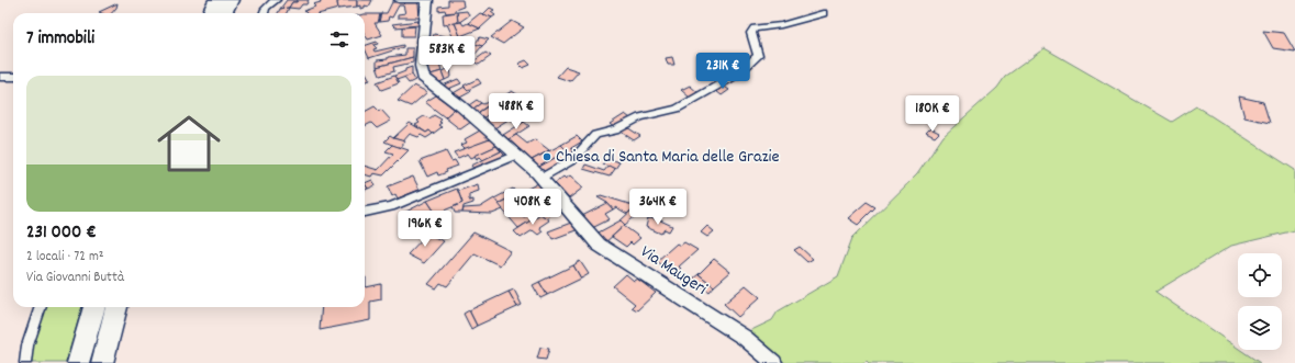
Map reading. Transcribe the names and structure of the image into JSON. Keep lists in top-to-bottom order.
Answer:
{
  "streets": {
    "street": ["Via Maugeri"]
  },
  "places": ["Chiesa di Santa Maria delle Grazie"],
  "page": {
    "heading": "7 immobili",
    "price": [
      "583K €",
      "231K €",
      "488K €",
      "180K €",
      "408K €",
      "364K €",
      "196K €"
    ],
    "list": [
      {
        "name": "231 000 €",
        "note": "2 locali · 72 m² · Via Giovanni Buttà"
      }
    ]
  }
}
